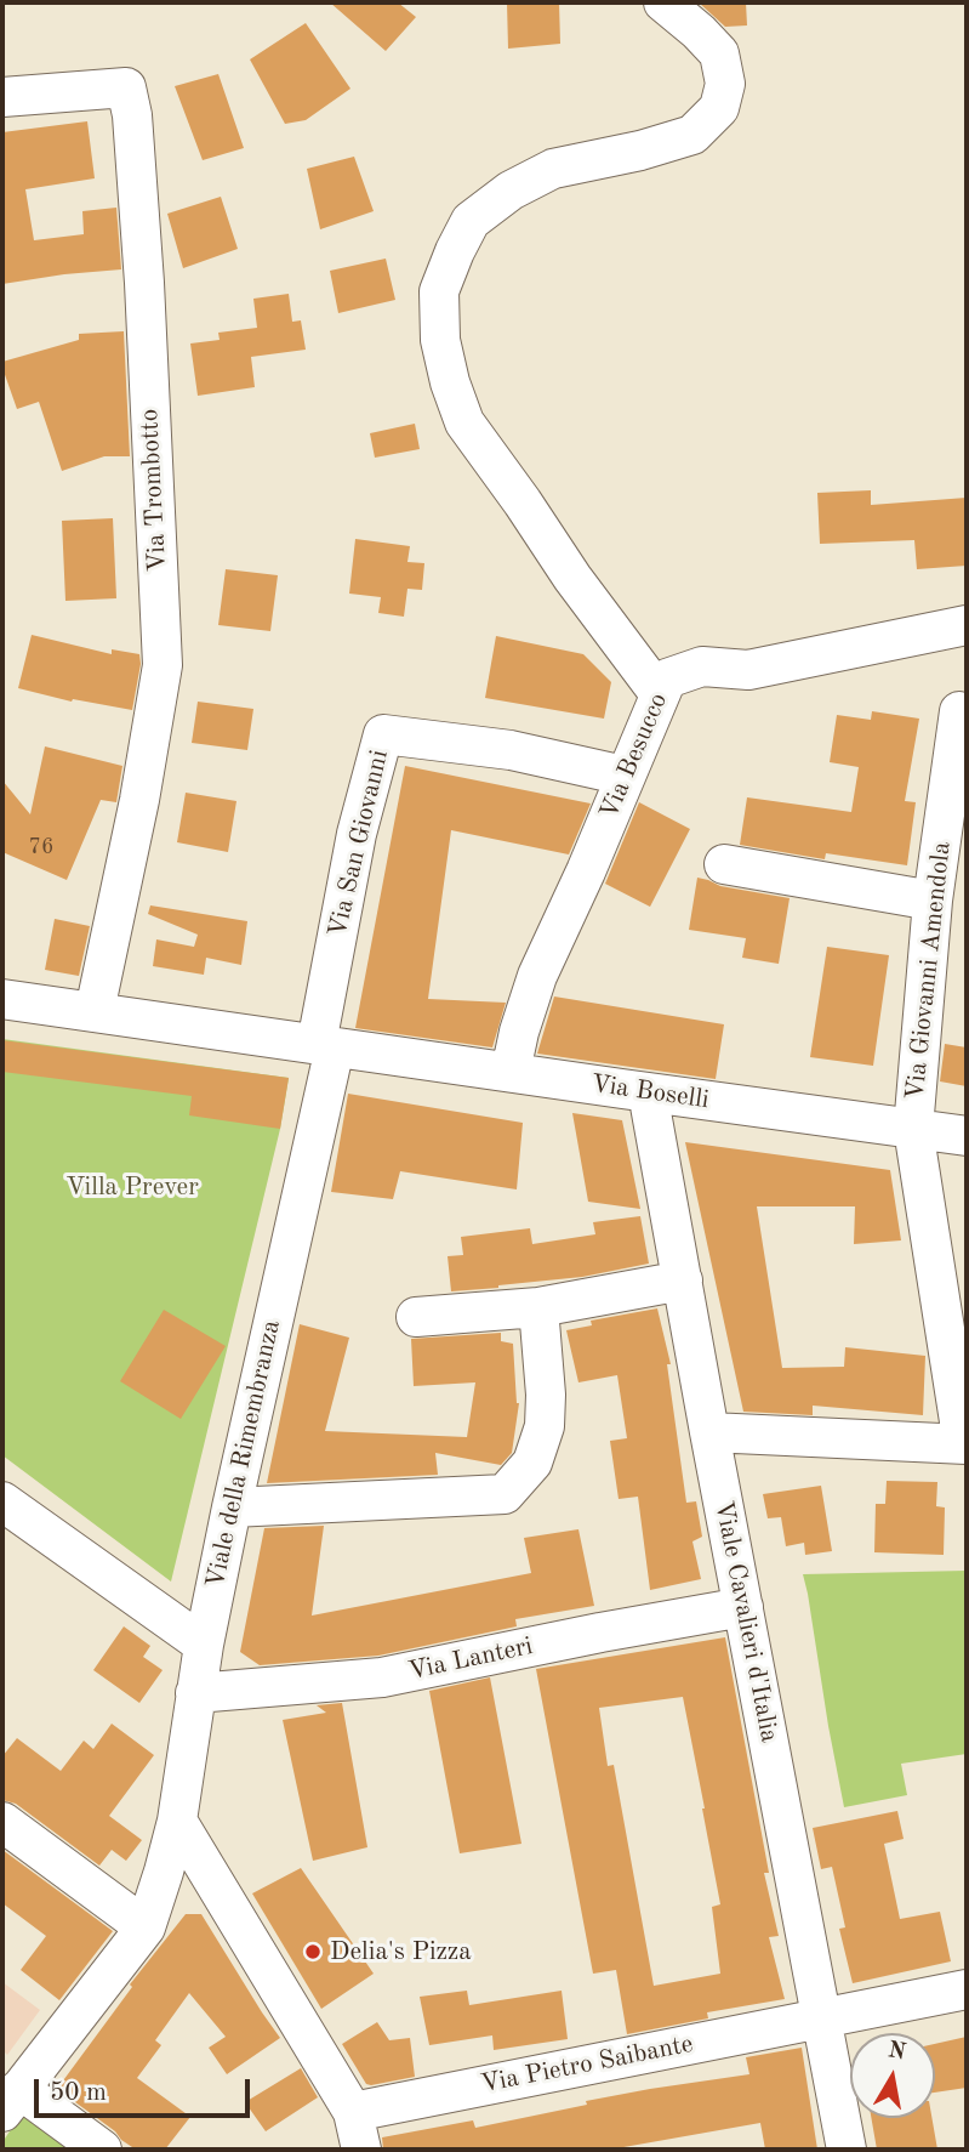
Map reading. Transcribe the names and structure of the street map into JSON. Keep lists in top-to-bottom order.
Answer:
{
  "streets": {
    "street": [
      "Via Trombotto",
      "Via Besucco",
      "Via San Giovanni",
      "Via Giovanni Amendola",
      "Via Boselli",
      "Viale della Rimembranza",
      "Viale Cavalieri d'Italia",
      "Via Lanteri",
      "Via Pietro Saibante"
    ]
  },
  "crossings": [
    ["Via Besucco", "Via San Giovanni"],
    ["Via Besucco", "Via Boselli"],
    ["Via San Giovanni", "Via Boselli"],
    ["Via San Giovanni", "Viale della Rimembranza"],
    ["Via Giovanni Amendola", "Via Boselli"],
    ["Via Boselli", "Viale della Rimembranza"],
    ["Via Boselli", "Viale Cavalieri d'Italia"],
    ["Viale della Rimembranza", "Via Lanteri"],
    ["Viale Cavalieri d'Italia", "Via Lanteri"],
    ["Viale Cavalieri d'Italia", "Via Pietro Saibante"]
  ],
  "parks": ["Villa Prever"],
  "places": ["Delia's Pizza"],
  "house_numbers": ["76"],
  "scale_bar": "50 m",
  "north": "top"
}
